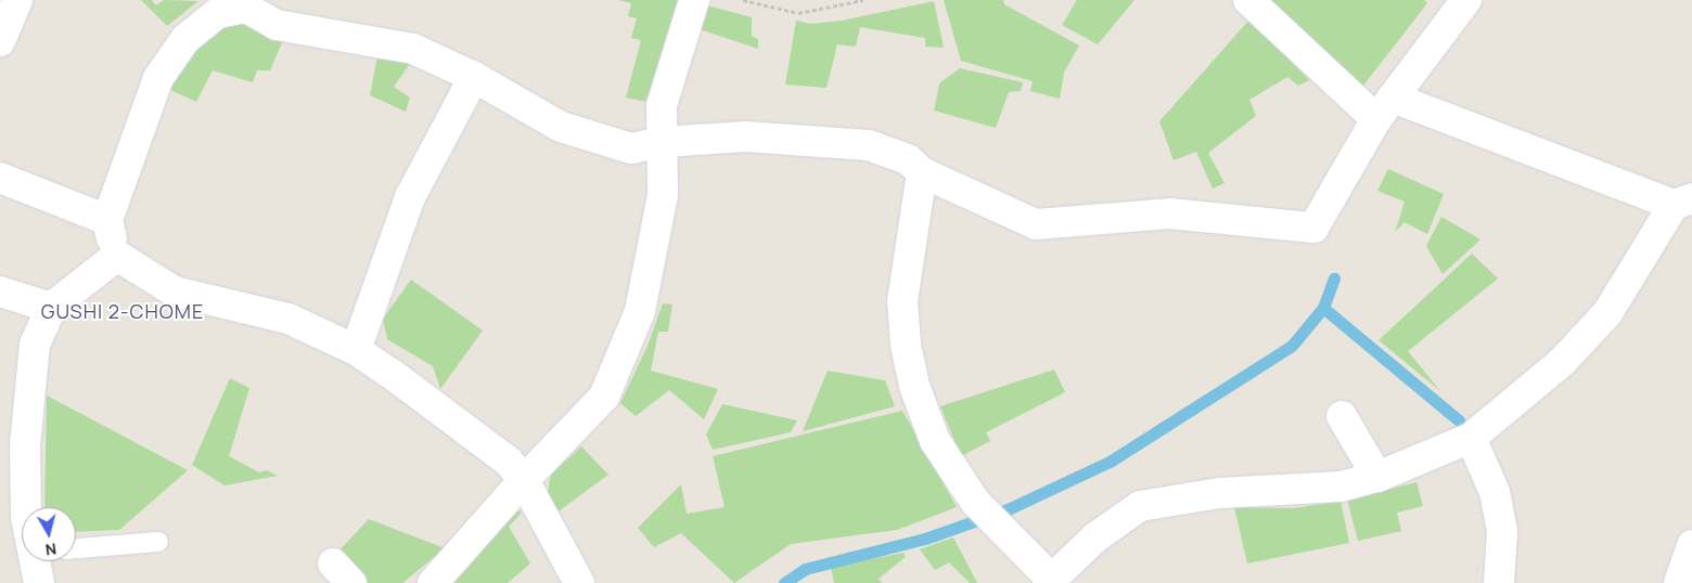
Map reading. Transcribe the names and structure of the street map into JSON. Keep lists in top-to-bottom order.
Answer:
{
  "districts": ["GUSHI 2-CHOME"],
  "north": "bottom"
}
